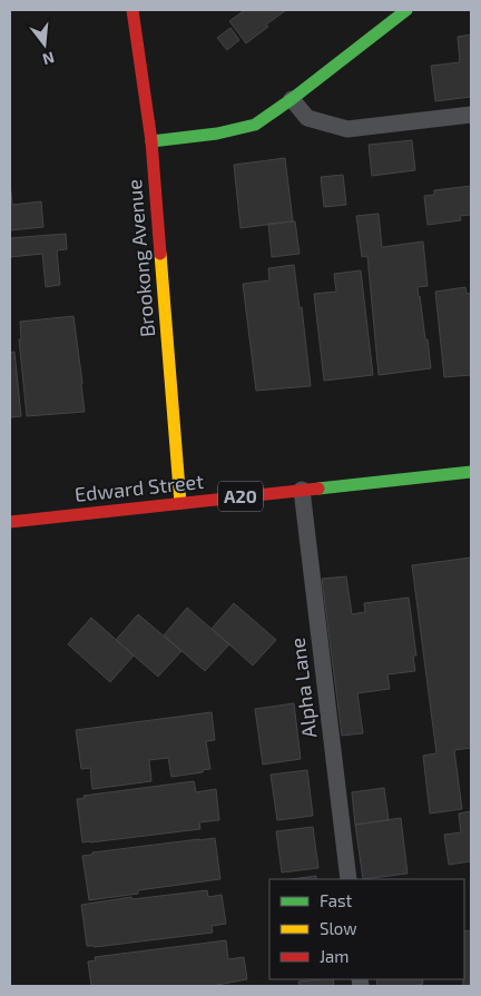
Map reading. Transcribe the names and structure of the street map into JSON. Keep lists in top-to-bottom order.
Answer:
{
  "streets": {
    "main road": ["Brookong Avenue", "Edward Street", "A20"],
    "lane": ["Alpha Lane"]
  },
  "crossings": [
    ["Brookong Avenue", "Edward Street"],
    ["Edward Street", "Alpha Lane"]
  ],
  "legend": ["Fast", "Slow", "Jam"],
  "north": "bottom"
}
